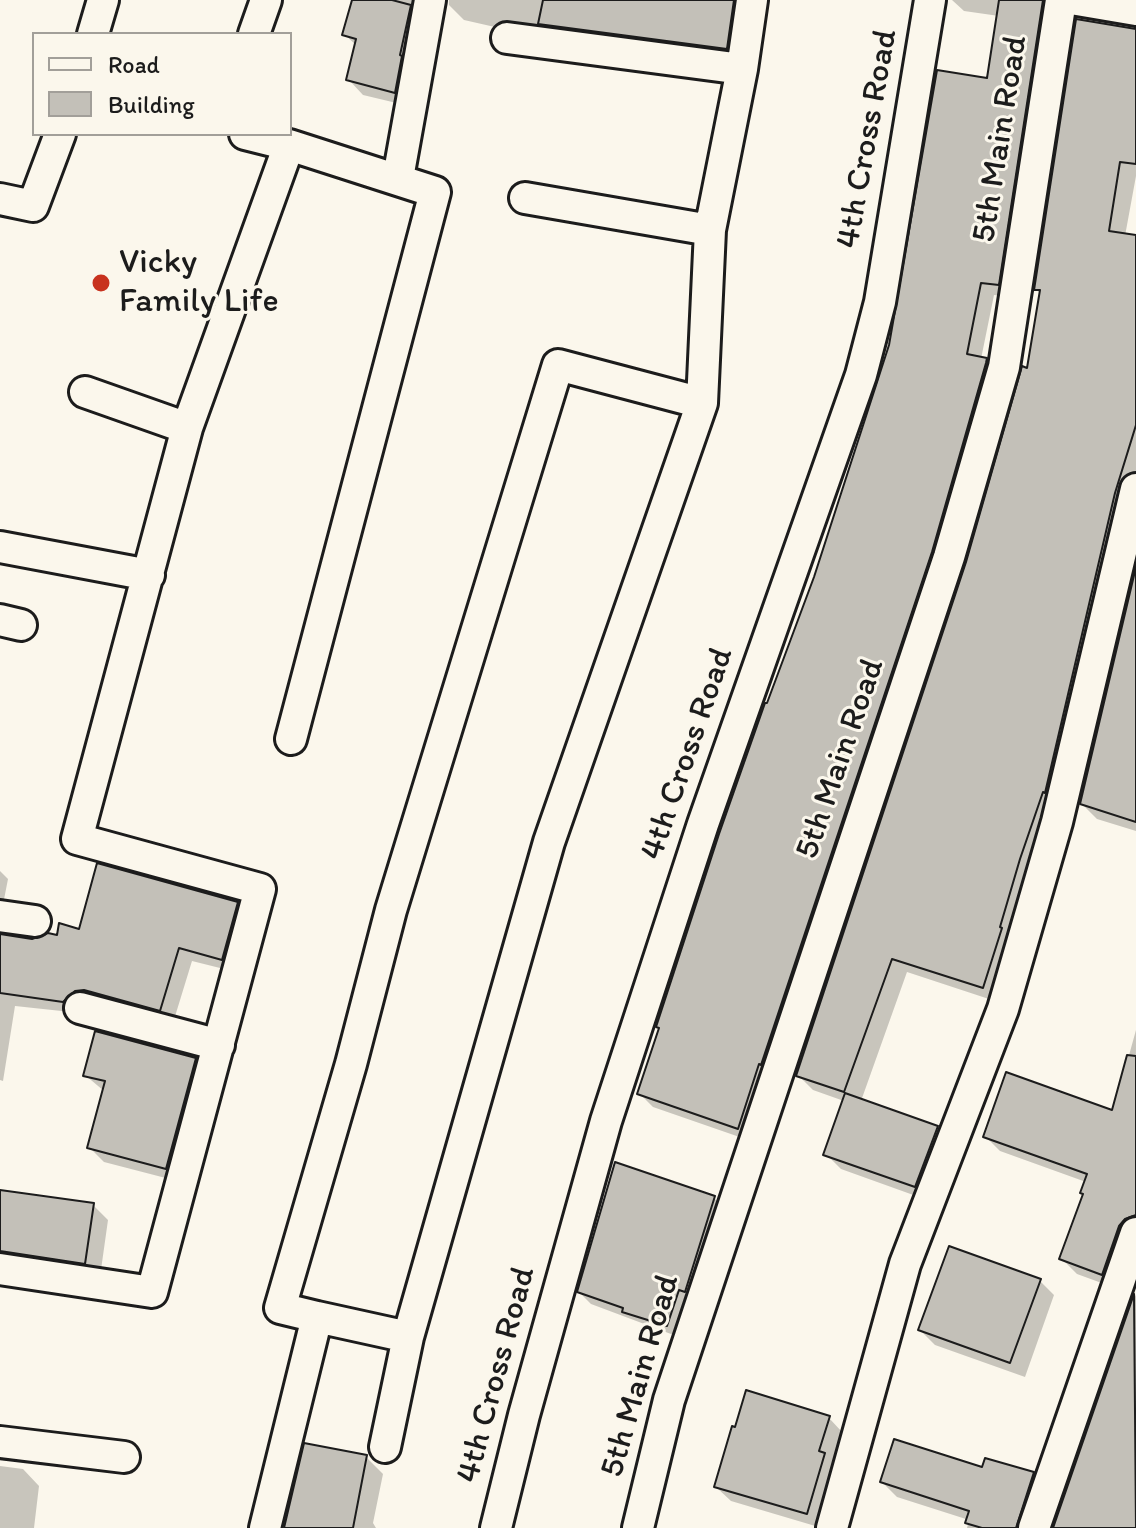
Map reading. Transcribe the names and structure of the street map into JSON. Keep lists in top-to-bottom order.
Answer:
{
  "streets": {
    "street": ["4th Cross Road", "5th Main Road"]
  },
  "places": ["Vicky Family Life"],
  "legend": ["Road", "Building"]
}
